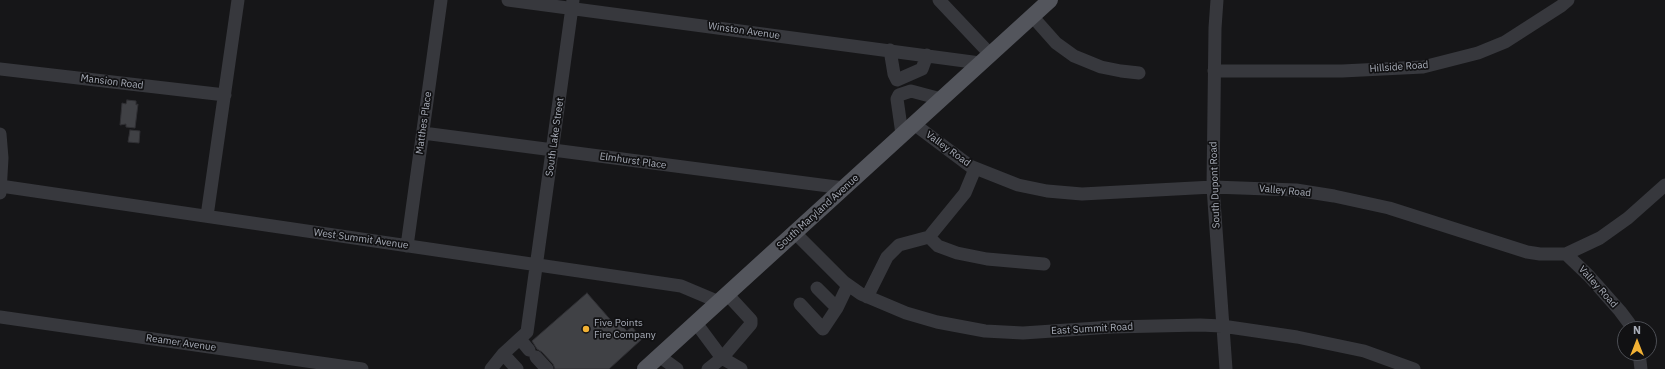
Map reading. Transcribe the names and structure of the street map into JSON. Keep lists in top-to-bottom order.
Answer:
{
  "streets": {
    "main road": ["South Maryland Avenue"],
    "street": [
      "Winston Avenue",
      "Hillside Road",
      "Mansion Road",
      "Matthes Place",
      "South Lake Street",
      "Valley Road",
      "Elmhurst Place",
      "South Dupont Road",
      "West Summit Avenue",
      "East Summit Road",
      "Reamer Avenue"
    ]
  },
  "crossings": [
    ["Winston Avenue", "South Lake Street"],
    ["Winston Avenue", "South Maryland Avenue"],
    ["Hillside Road", "South Dupont Road"],
    ["Matthes Place", "Elmhurst Place"],
    ["Matthes Place", "West Summit Avenue"],
    ["South Lake Street", "Elmhurst Place"],
    ["South Lake Street", "West Summit Avenue"],
    ["Valley Road", "South Dupont Road"],
    ["Valley Road", "South Maryland Avenue"],
    ["Elmhurst Place", "South Maryland Avenue"],
    ["South Dupont Road", "East Summit Road"],
    ["South Maryland Avenue", "West Summit Avenue"],
    ["South Maryland Avenue", "East Summit Road"]
  ],
  "places": ["Five Points Fire Company"],
  "north": "top"
}
